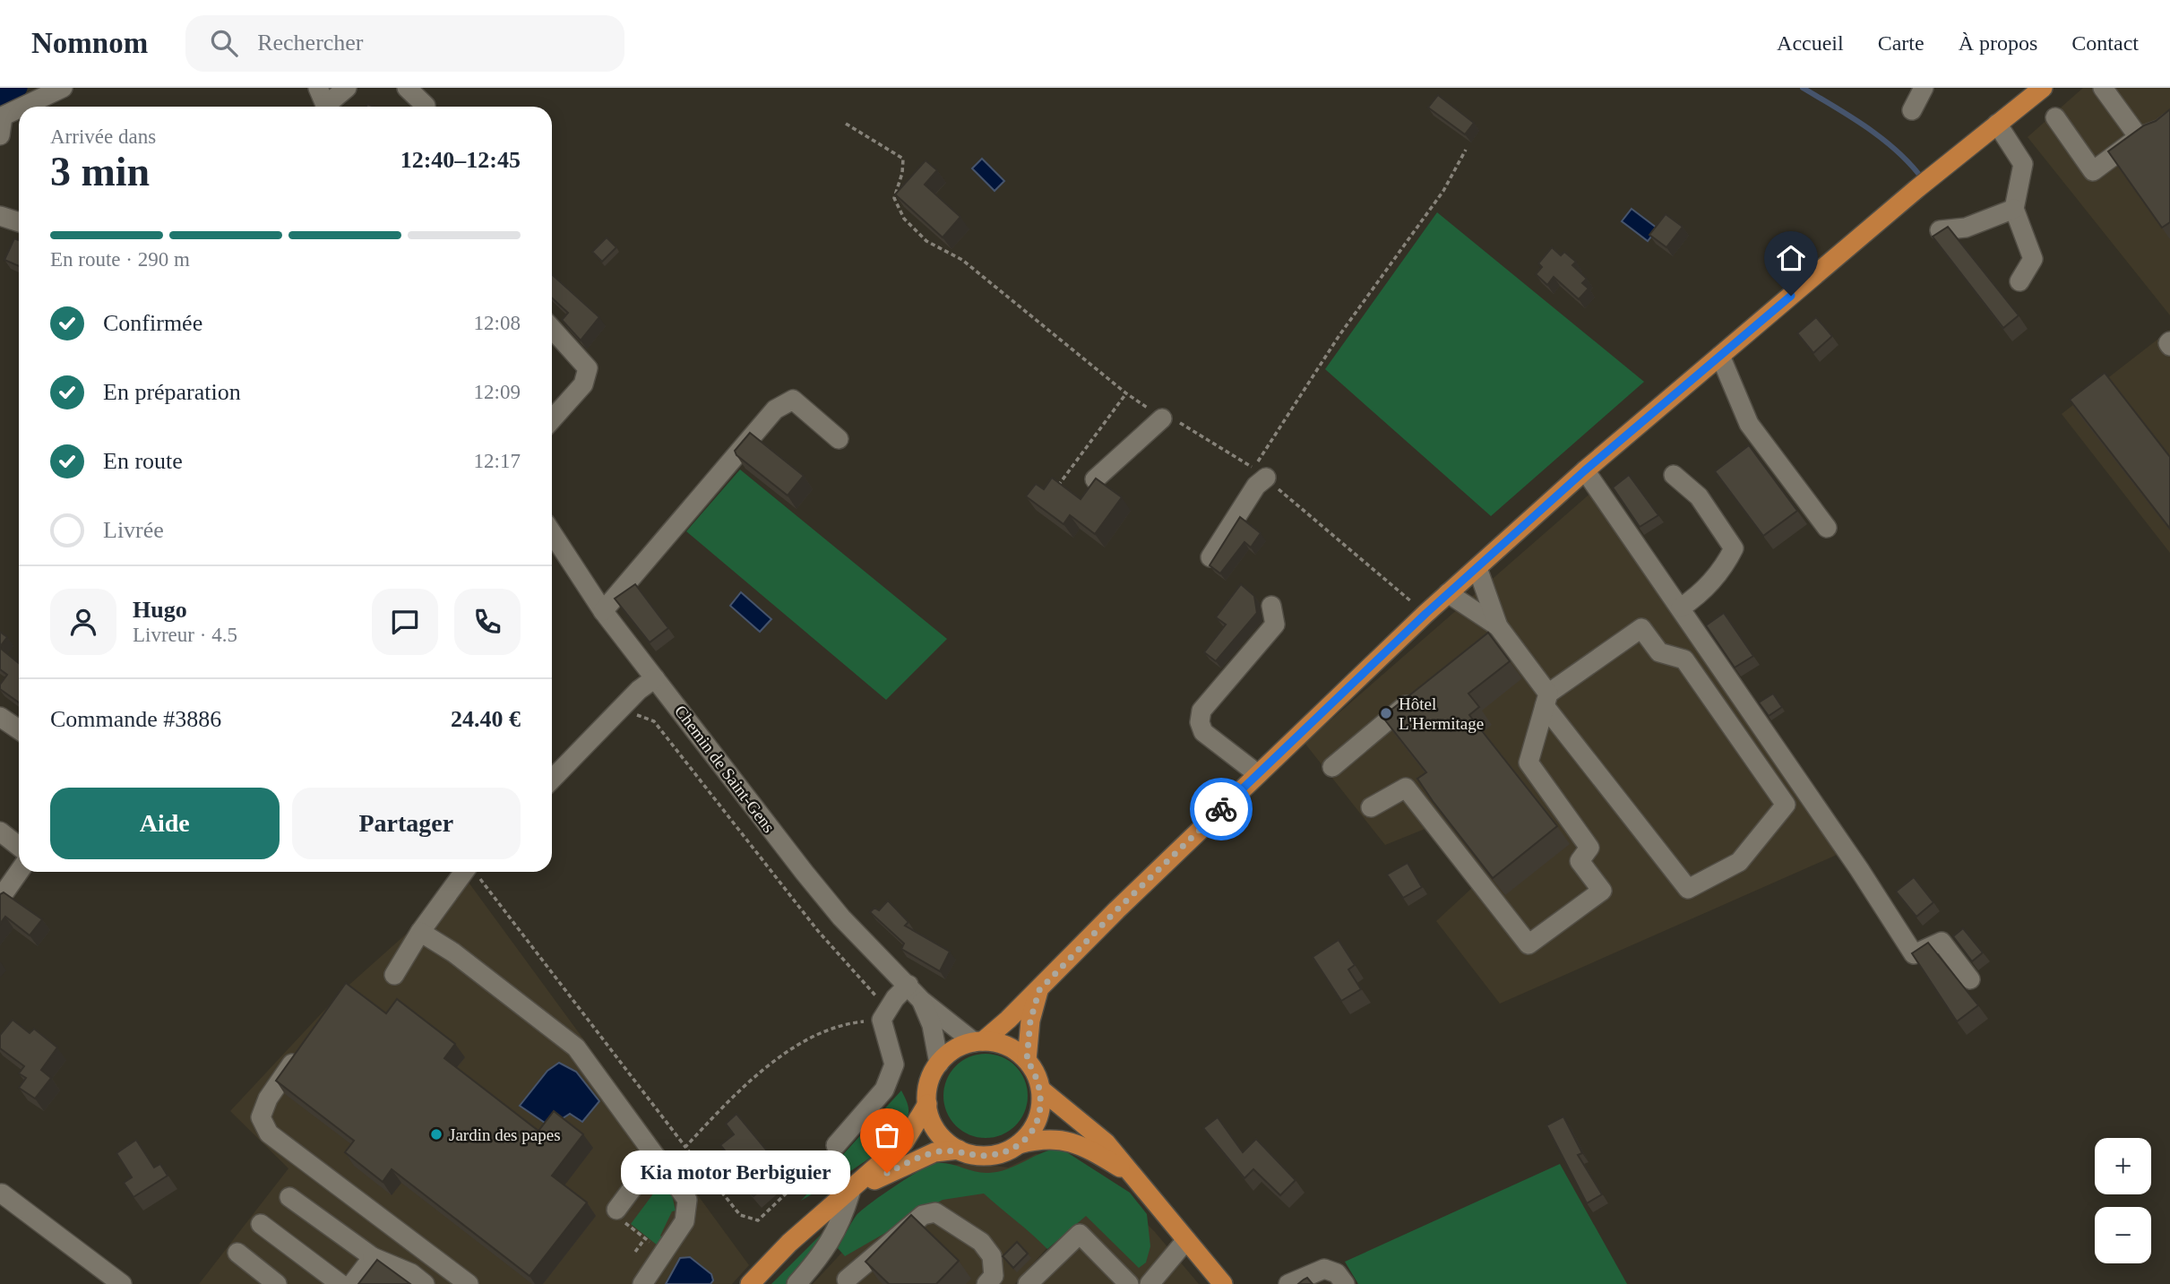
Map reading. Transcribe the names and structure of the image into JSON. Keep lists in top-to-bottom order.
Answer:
{
  "streets": {
    "street": ["Chemin de Saint-Gens"]
  },
  "places": ["Hôtel L'Hermitage", "Jardin des papes", "Kia motor Berbiguier"],
  "page": {
    "header": "Nomnom",
    "search": "Rechercher",
    "nav": [
      "Accueil",
      "Carte",
      "À propos",
      "Contact"
    ],
    "heading": ["3 min", "Arrivée dans", "12:40–12:45"],
    "panel": [
      "Hugo",
      "Livreur · 4.5",
      "Commande #3886",
      "24.40 €"
    ],
    "bar": "En route · 290 m",
    "list": [
      ["Confirmée", "12:08"],
      ["En préparation", "12:09"],
      ["En route", "12:17"],
      "Livrée"
    ],
    "buttons": ["Aide", "Partager"],
    "map_buttons": ["+", "−"],
    "bubble": "Kia motor Berbiguier"
  }
}
